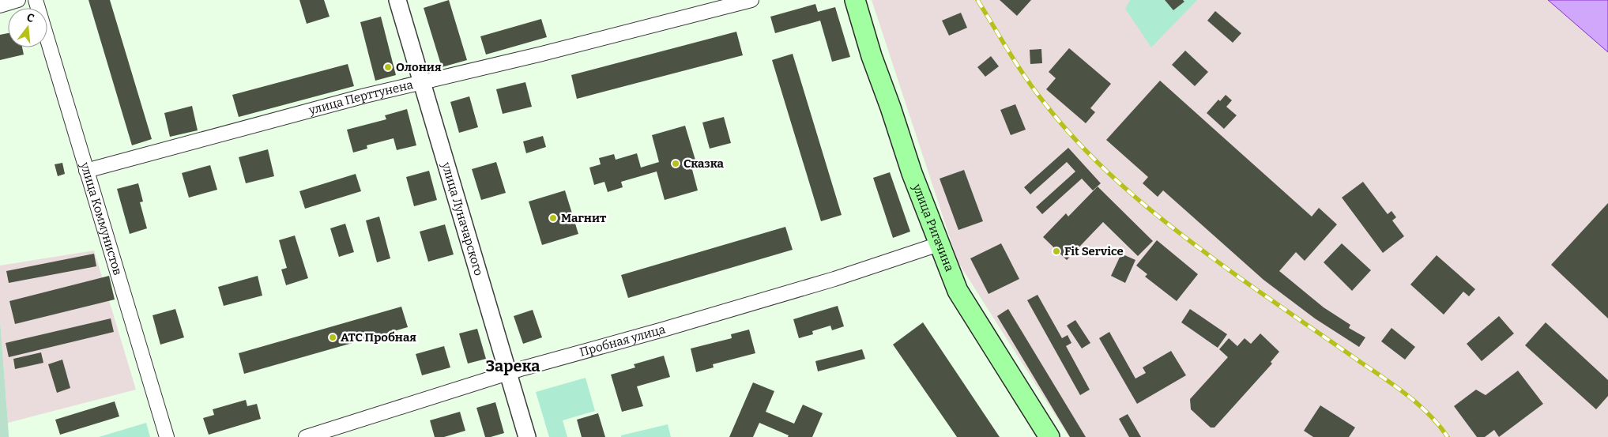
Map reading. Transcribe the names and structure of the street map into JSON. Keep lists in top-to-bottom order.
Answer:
{
  "streets": {
    "main road": ["улица Ригачина"],
    "street": [
      "улица Перттунена",
      "улица Луначарского",
      "улица Коммунистов",
      "Пробная улица"
    ]
  },
  "crossings": [
    ["улица Перттунена", "улица Луначарского"],
    ["улица Перттунена", "улица Коммунистов"],
    ["улица Луначарского", "Пробная улица"],
    ["улица Ригачина", "Пробная улица"]
  ],
  "districts": ["Зарека"],
  "places": [
    "Олония",
    "Сказка",
    "Магнит",
    "Fit Service",
    "АТС Пробная"
  ],
  "north": "top"
}
